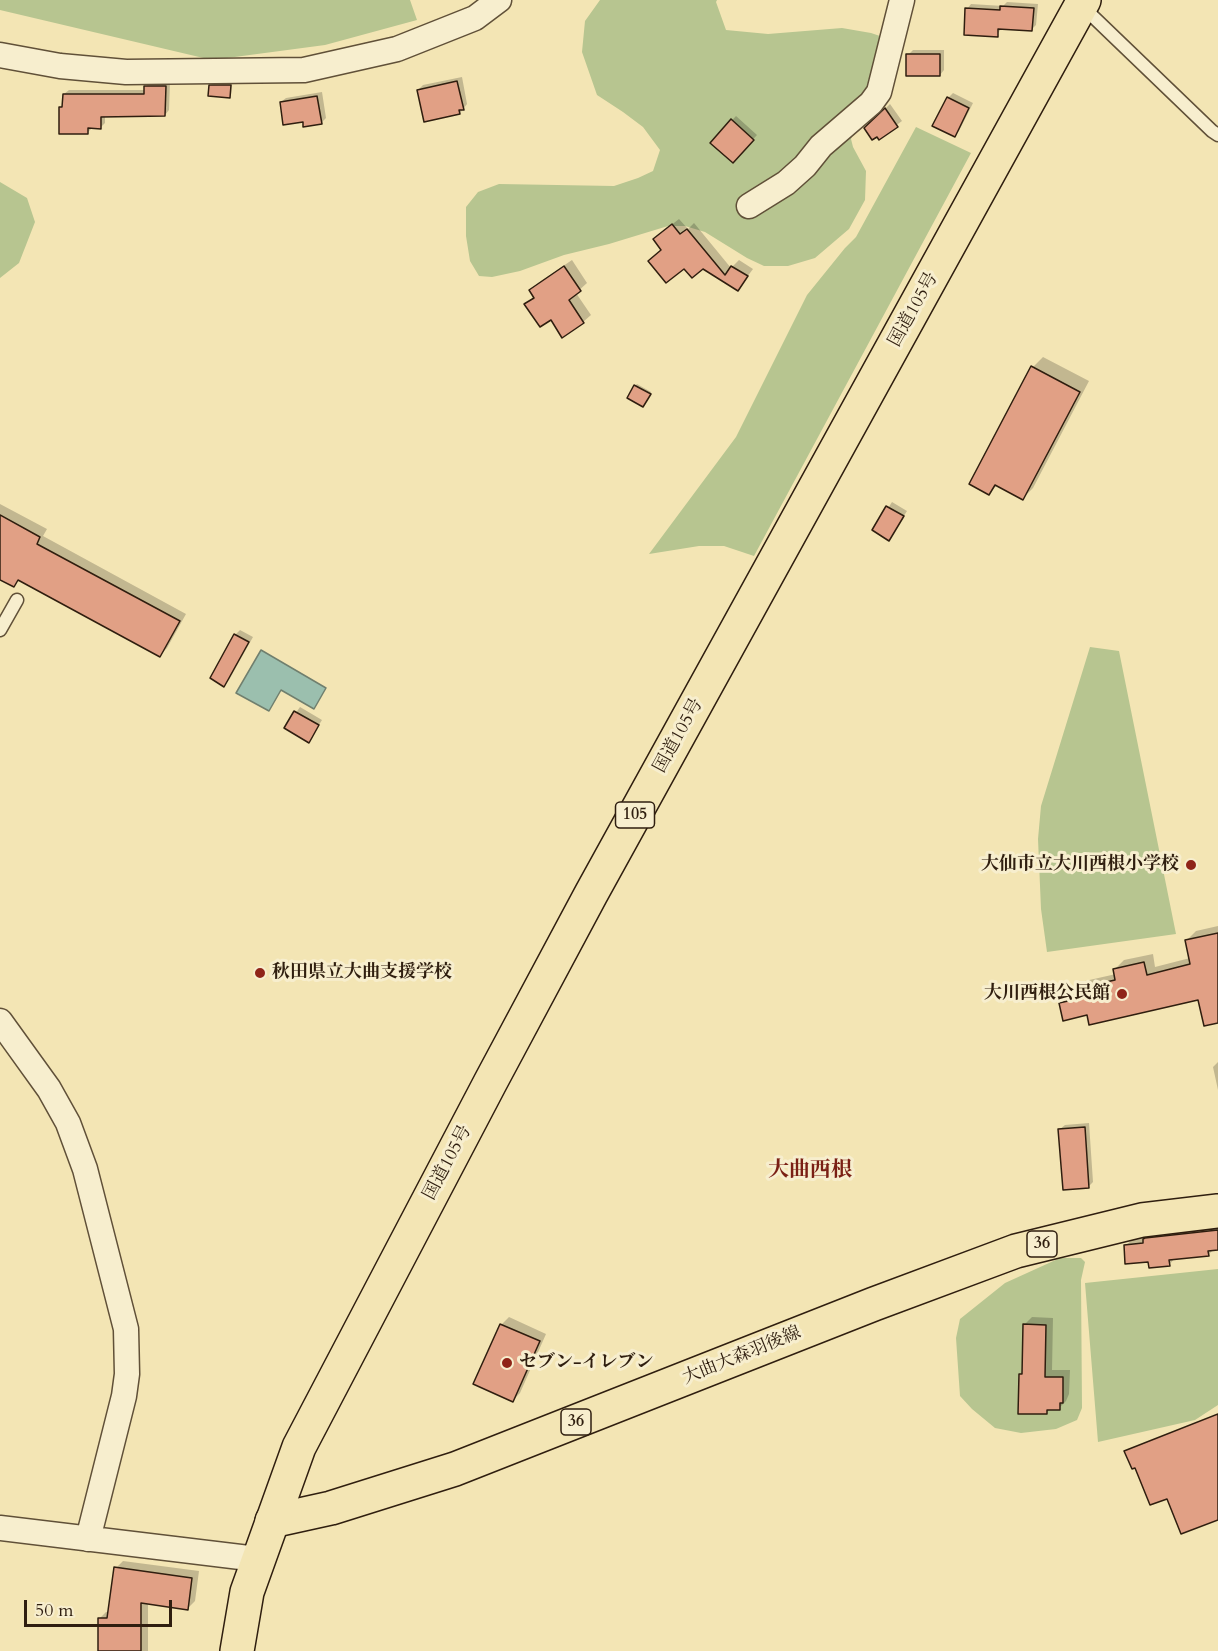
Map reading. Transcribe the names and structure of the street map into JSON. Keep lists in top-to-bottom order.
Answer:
{
  "streets": {
    "main road": [
      "国道105号",
      "105",
      "36",
      "大曲大森羽後線"
    ]
  },
  "crossings": [
    ["国道105号", "大曲大森羽後線"]
  ],
  "districts": ["大曲西根"],
  "places": [
    "大仙市立大川西根小学校",
    "秋田県立大曲支援学校",
    "大川西根公民館",
    "セブン-イレブン"
  ],
  "scale_bar": "50 m"
}
